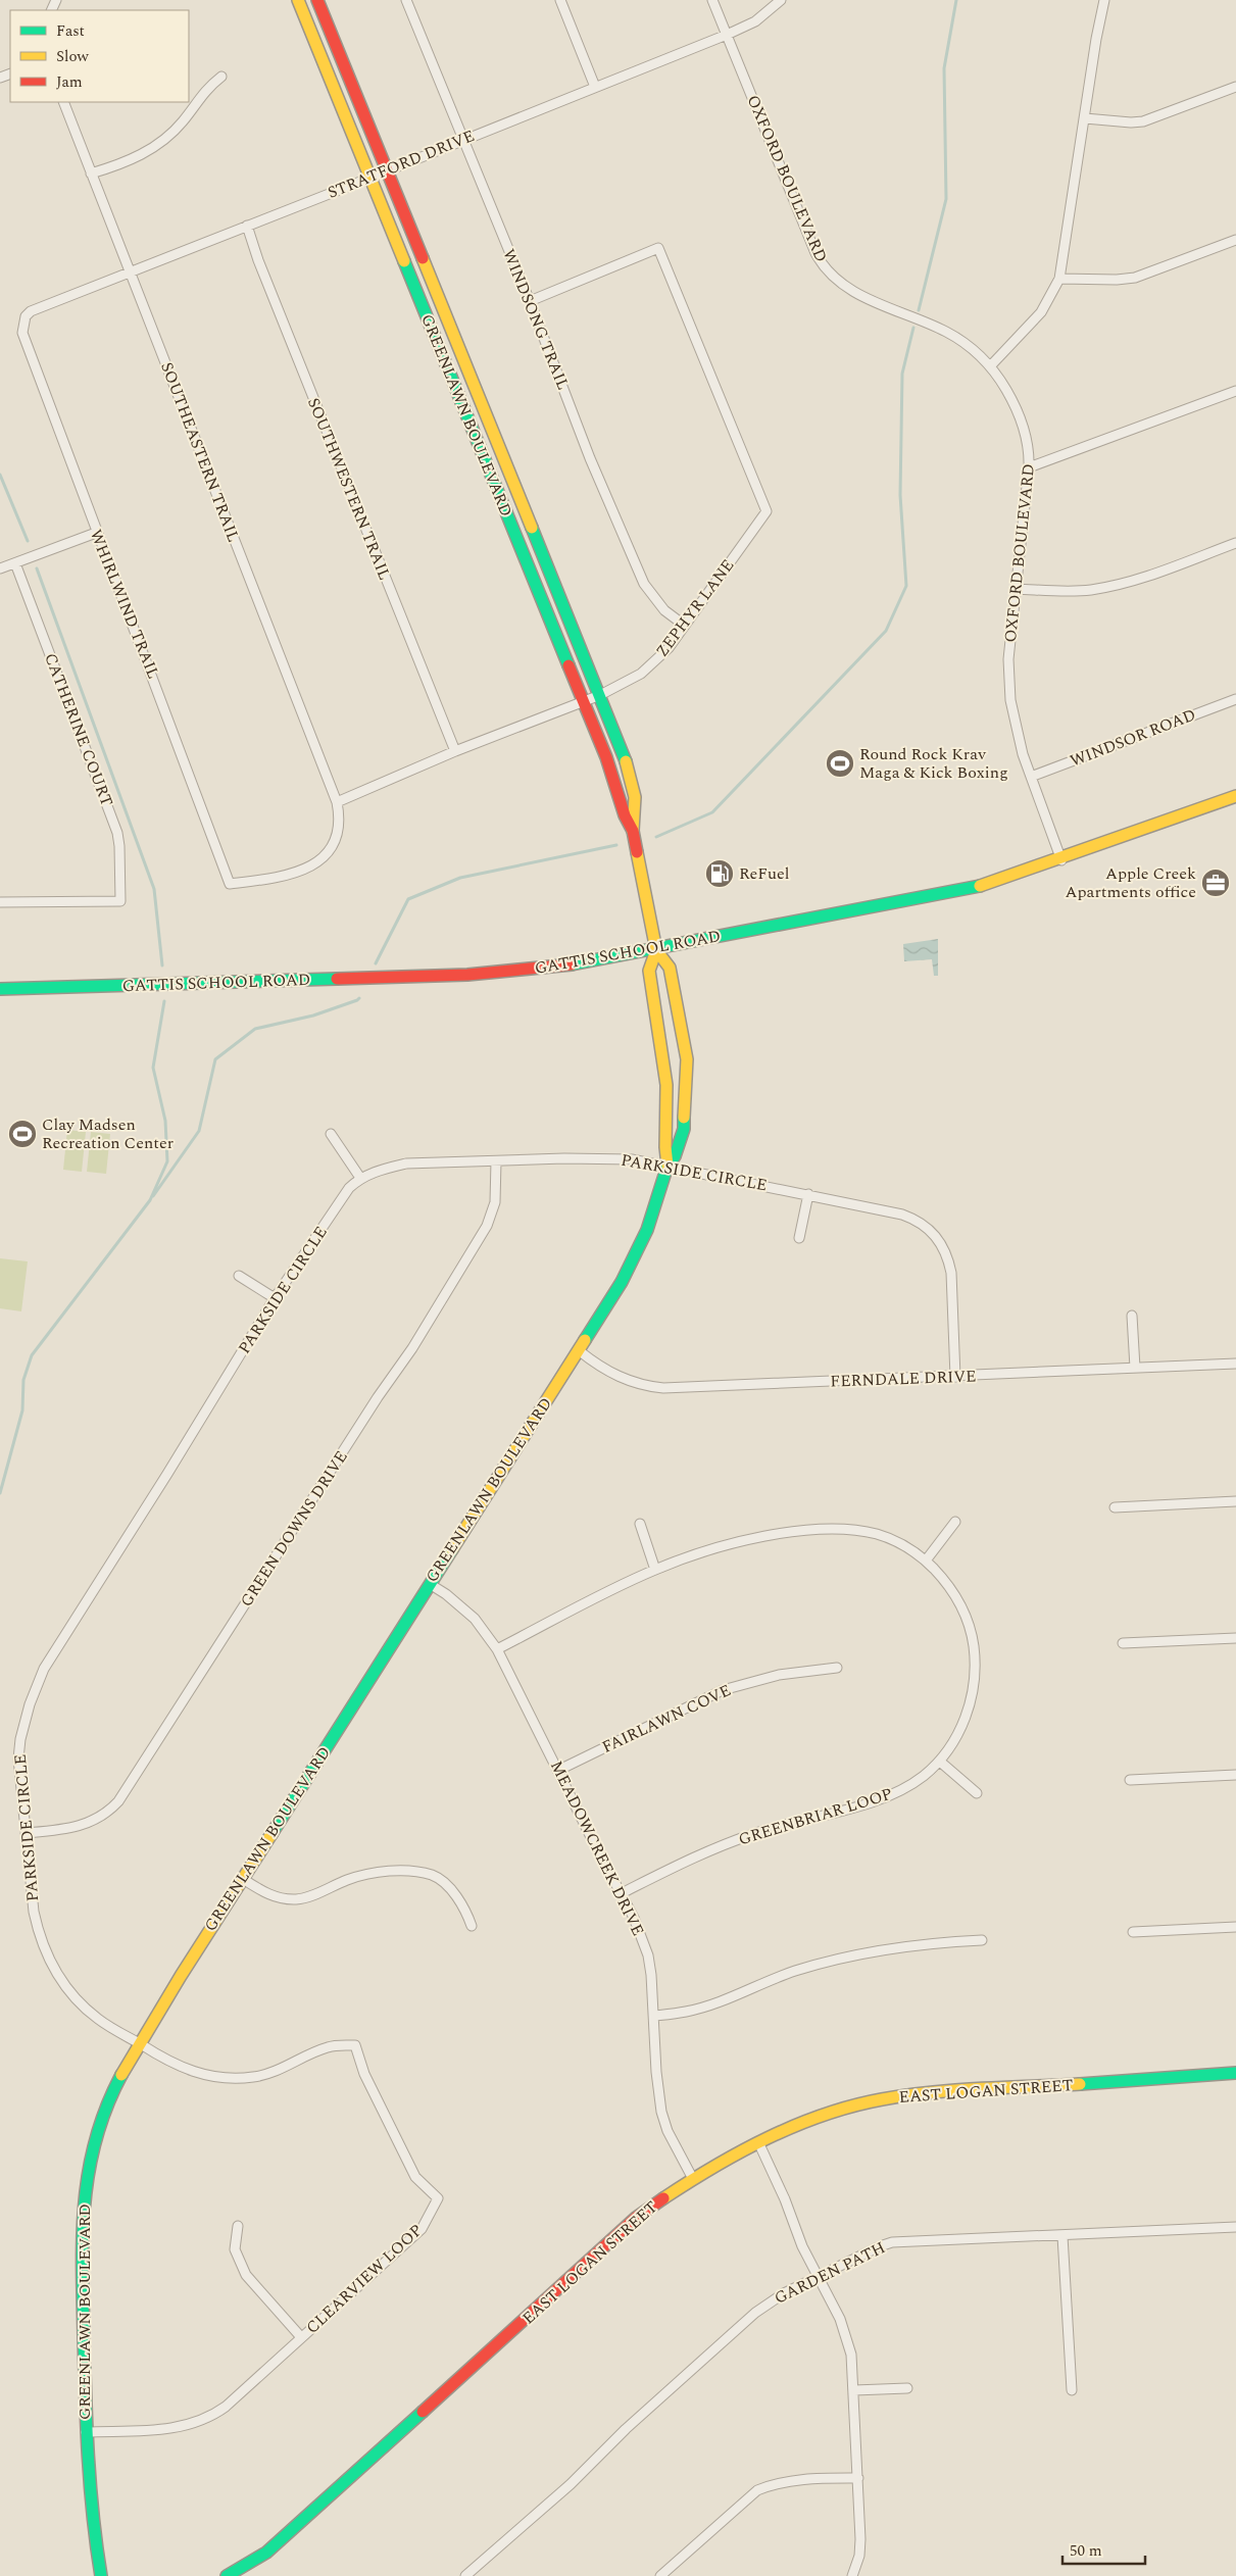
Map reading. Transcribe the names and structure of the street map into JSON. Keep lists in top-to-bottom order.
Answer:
{
  "streets": {
    "street": [
      "STRATFORD DRIVE",
      "OXFORD BOULEVARD",
      "WINDSONG TRAIL",
      "GREENLAWN BOULEVARD",
      "SOUTHEASTERN TRAIL",
      "SOUTHWESTERN TRAIL",
      "WHIRLWIND TRAIL",
      "ZEPHYR LANE",
      "CATHERINE COURT",
      "WINDSOR ROAD",
      "GATTIS SCHOOL ROAD",
      "PARKSIDE CIRCLE",
      "FERNDALE DRIVE",
      "GREEN DOWNS DRIVE",
      "FAIRLAWN COVE",
      "GREENBRIAR LOOP",
      "MEADOWCREEK DRIVE",
      "EAST LOGAN STREET",
      "GARDEN PATH",
      "CLEARVIEW LOOP"
    ]
  },
  "crossings": [
    ["STRATFORD DRIVE", "OXFORD BOULEVARD"],
    ["STRATFORD DRIVE", "WINDSONG TRAIL"],
    ["STRATFORD DRIVE", "GREENLAWN BOULEVARD"],
    ["STRATFORD DRIVE", "SOUTHEASTERN TRAIL"],
    ["STRATFORD DRIVE", "SOUTHWESTERN TRAIL"],
    ["STRATFORD DRIVE", "WHIRLWIND TRAIL"],
    ["OXFORD BOULEVARD", "WINDSOR ROAD"],
    ["OXFORD BOULEVARD", "GATTIS SCHOOL ROAD"],
    ["WINDSONG TRAIL", "ZEPHYR LANE"],
    ["GREENLAWN BOULEVARD", "ZEPHYR LANE"],
    ["GREENLAWN BOULEVARD", "GATTIS SCHOOL ROAD"],
    ["GREENLAWN BOULEVARD", "PARKSIDE CIRCLE"],
    ["GREENLAWN BOULEVARD", "FERNDALE DRIVE"],
    ["GREENLAWN BOULEVARD", "MEADOWCREEK DRIVE"],
    ["GREENLAWN BOULEVARD", "CLEARVIEW LOOP"],
    ["SOUTHEASTERN TRAIL", "WHIRLWIND TRAIL"],
    ["SOUTHEASTERN TRAIL", "ZEPHYR LANE"],
    ["SOUTHWESTERN TRAIL", "ZEPHYR LANE"],
    ["WHIRLWIND TRAIL", "ZEPHYR LANE"],
    ["PARKSIDE CIRCLE", "FERNDALE DRIVE"],
    ["PARKSIDE CIRCLE", "GREEN DOWNS DRIVE"],
    ["PARKSIDE CIRCLE", "CLEARVIEW LOOP"],
    ["FAIRLAWN COVE", "MEADOWCREEK DRIVE"],
    ["GREENBRIAR LOOP", "MEADOWCREEK DRIVE"],
    ["MEADOWCREEK DRIVE", "EAST LOGAN STREET"]
  ],
  "places": {
    "sports": ["Round Rock Krav Maga & Kick Boxing", "Clay Madsen Recreation Center"],
    "fuel station": ["ReFuel"],
    "office": ["Apple Creek Apartments office"]
  },
  "legend": ["Fast", "Slow", "Jam"],
  "scale_bar": "50 m"
}
